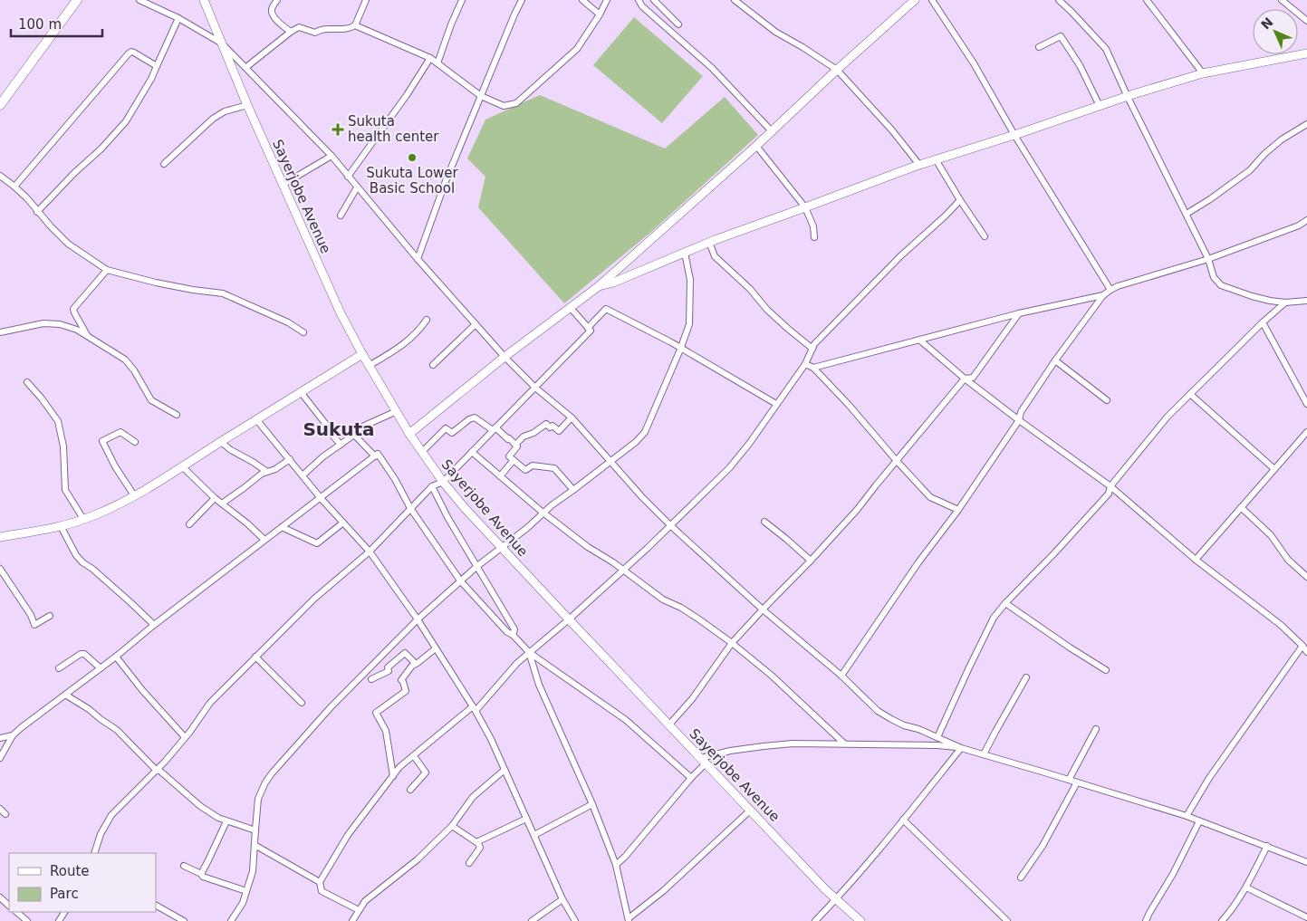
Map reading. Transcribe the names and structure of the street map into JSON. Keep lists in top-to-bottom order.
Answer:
{
  "streets": {
    "street": ["Sayerjobe Avenue"]
  },
  "districts": ["Sukuta"],
  "places": {
    "health": ["Sukuta health center"],
    "other": ["Sukuta Lower Basic School"]
  },
  "legend": ["Route", "Parc"],
  "scale_bar": "100 m",
  "north": "top left"
}
